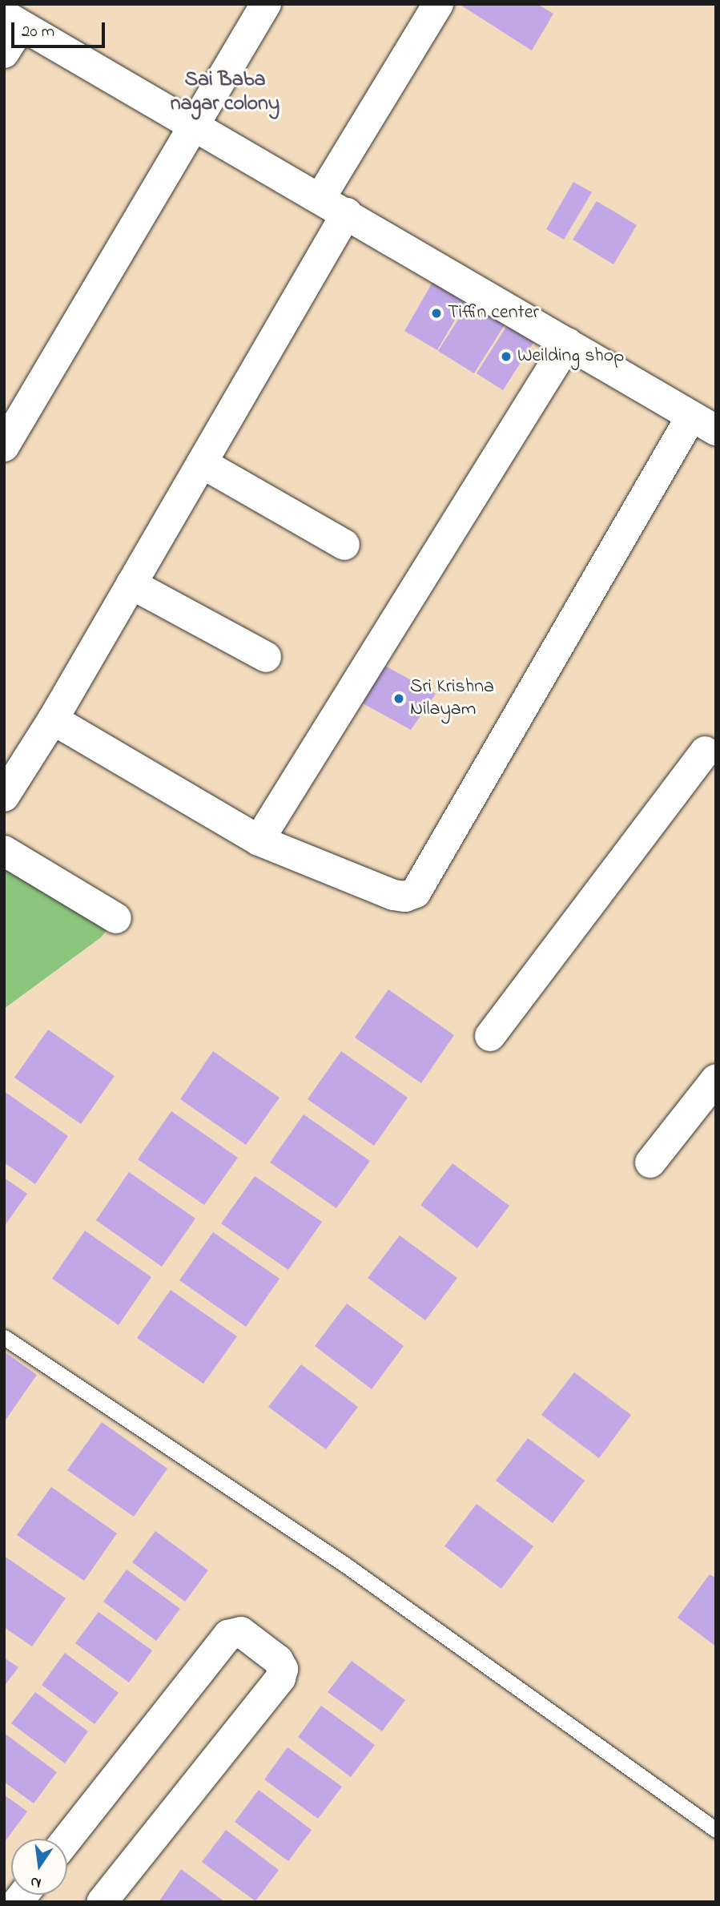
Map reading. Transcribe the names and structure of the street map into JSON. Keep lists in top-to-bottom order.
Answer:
{
  "districts": ["Sai Baba nagar colony"],
  "places": ["Tiffin center", "Weilding shop", "Sri Krishna Nilayam"],
  "scale_bar": "20 m",
  "north": "bottom"
}
